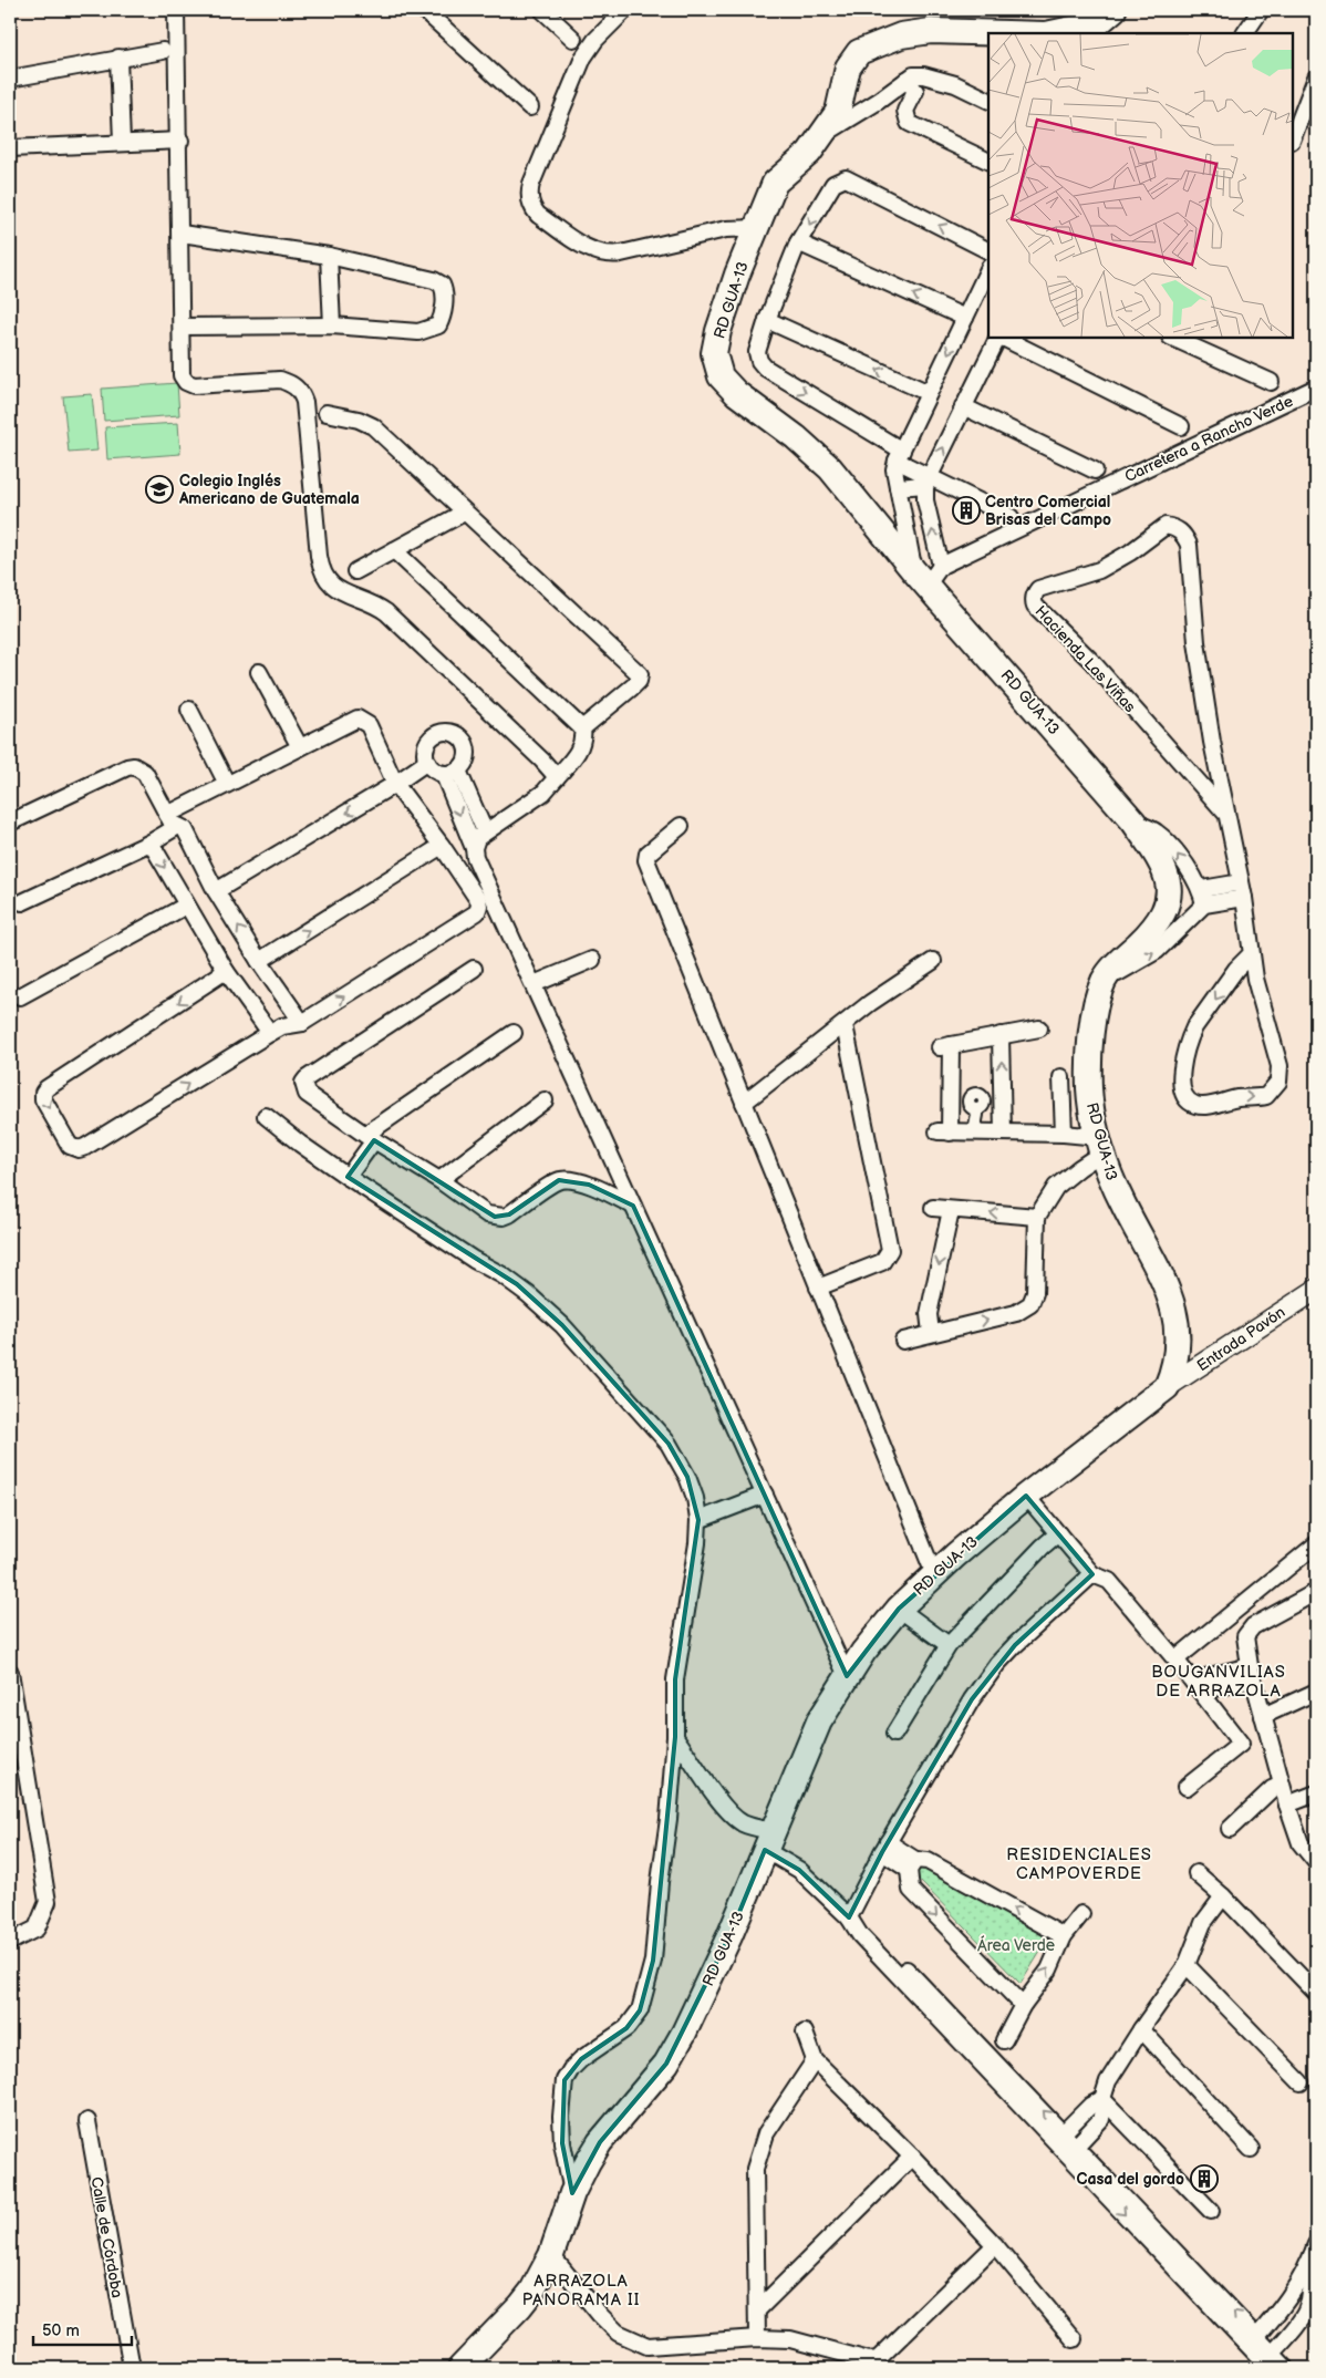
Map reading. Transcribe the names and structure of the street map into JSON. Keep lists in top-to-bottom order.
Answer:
{
  "streets": {
    "main road": ["RD GUA-13"],
    "street": [
      "Carretera a Rancho Verde",
      "Hacienda Las Viñas",
      "Entrada Pavón",
      "Calle de Córdoba"
    ]
  },
  "crossings": [
    ["RD GUA-13", "Carretera a Rancho Verde"],
    ["RD GUA-13", "Entrada Pavón"]
  ],
  "districts": ["BOUGANVILIAS DE ARRAZOLA", "RESIDENCIALES CAMPOVERDE", "ARRAZOLA PANORAMA II"],
  "parks": ["Área Verde"],
  "places": {
    "school or university": ["Colegio Inglés Americano de Guatemala"],
    "building": ["Centro Comercial Brisas del Campo", "Casa del gordo"]
  },
  "scale_bar": "50 m"
}
